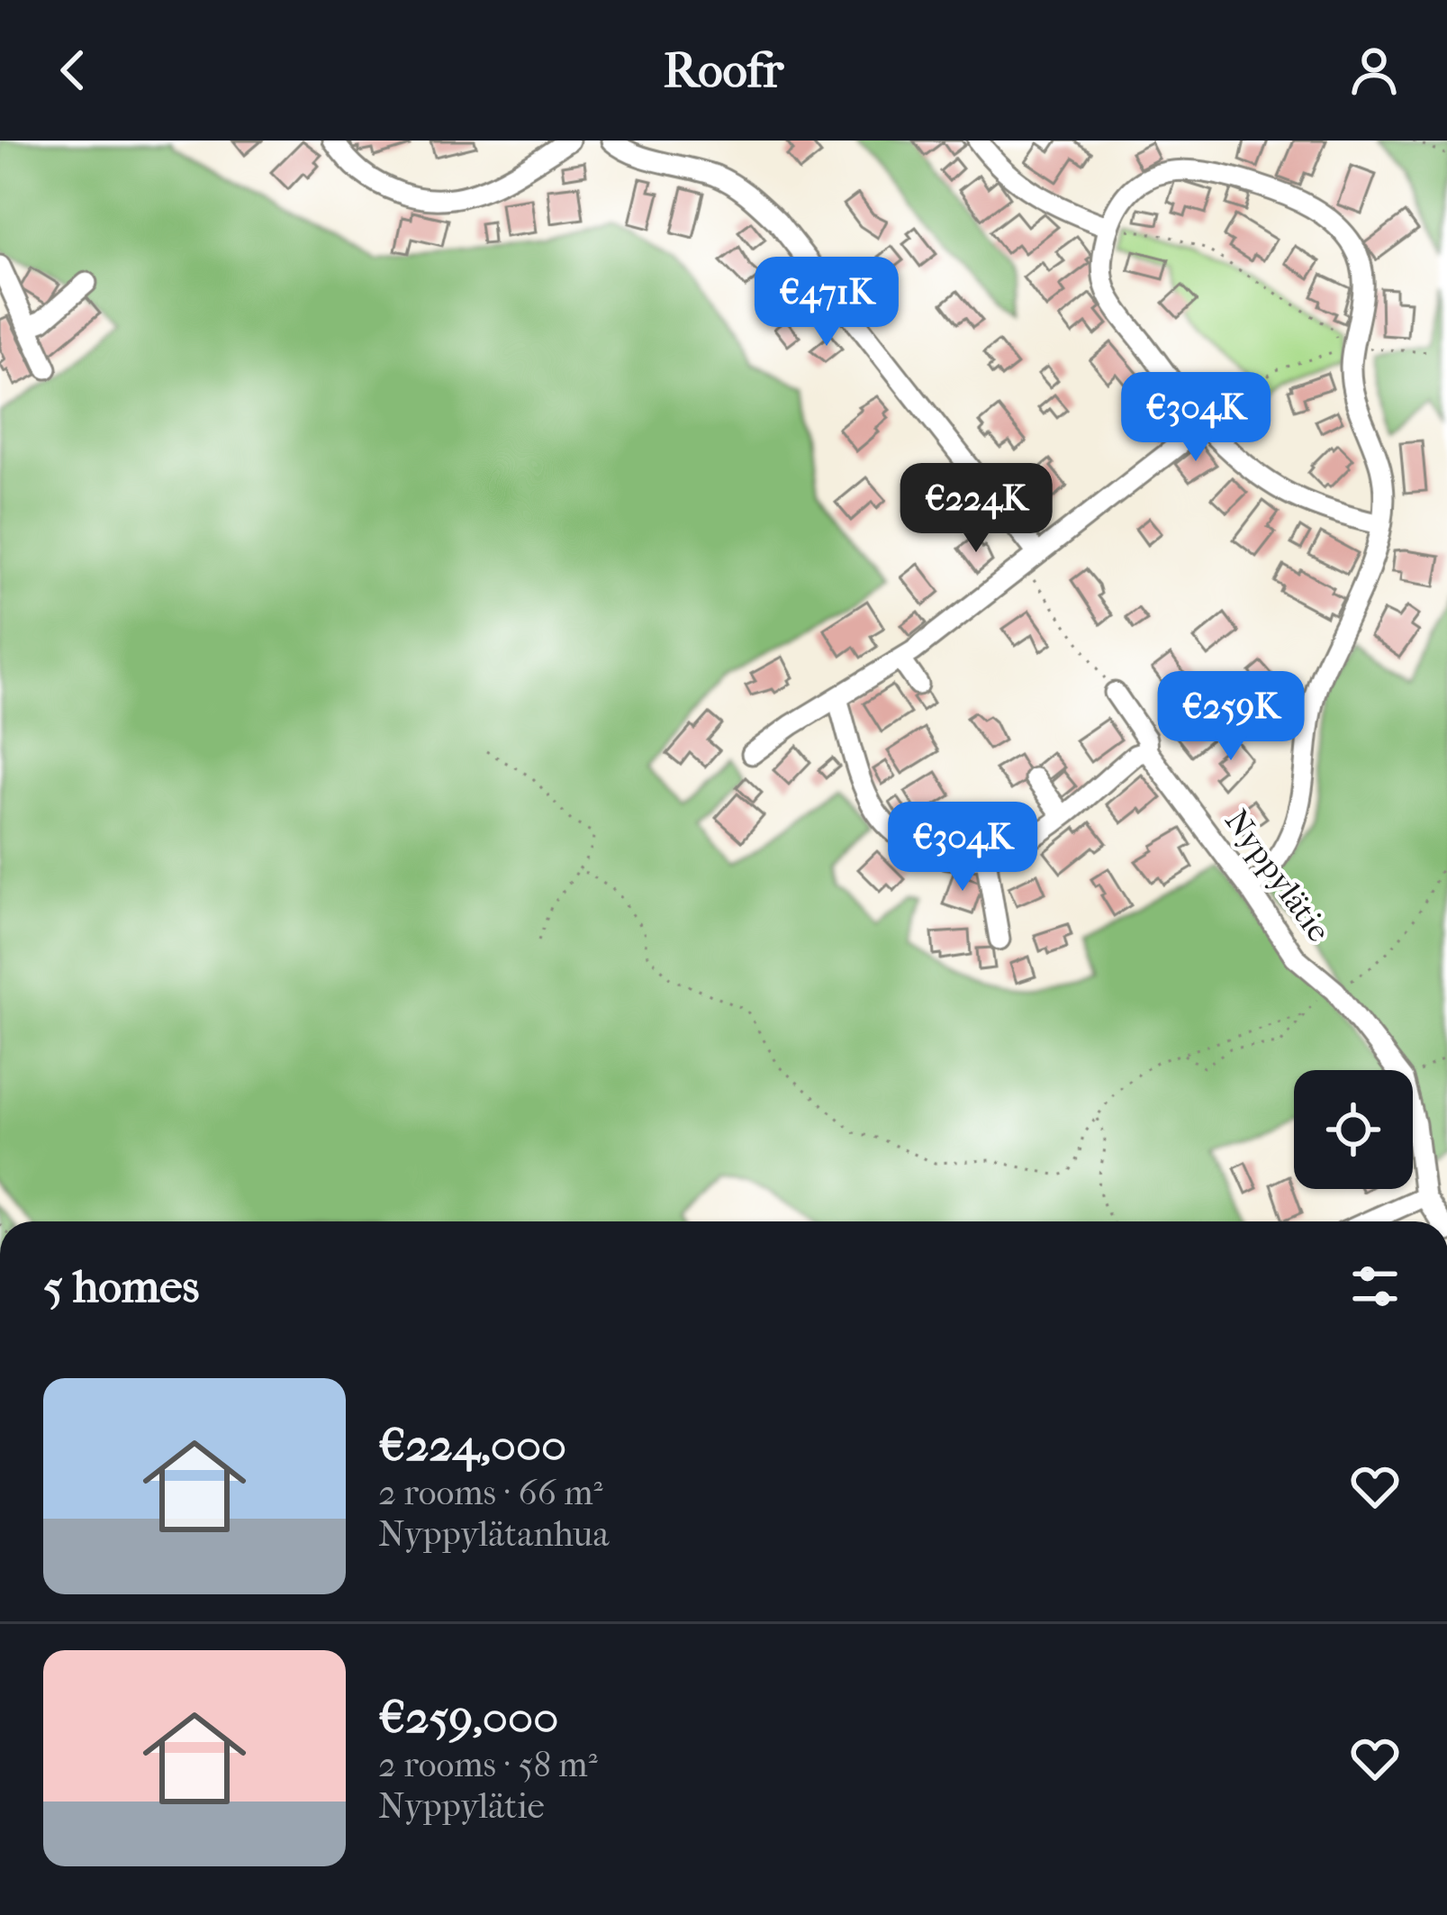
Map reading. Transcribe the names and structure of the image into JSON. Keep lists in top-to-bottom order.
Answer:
{
  "streets": {
    "street": ["Nyppylätie"]
  },
  "page": {
    "header": "Roofr",
    "price": [
      "€471K",
      "€304K",
      "€224K",
      "€259K",
      "€304K"
    ],
    "heading": "5 homes",
    "list": [
      {
        "name": "€224,000",
        "note": "2 rooms · 66 m² · Nyppylätanhua"
      },
      {
        "name": "€259,000",
        "note": "2 rooms · 58 m² · Nyppylätie"
      }
    ]
  }
}
